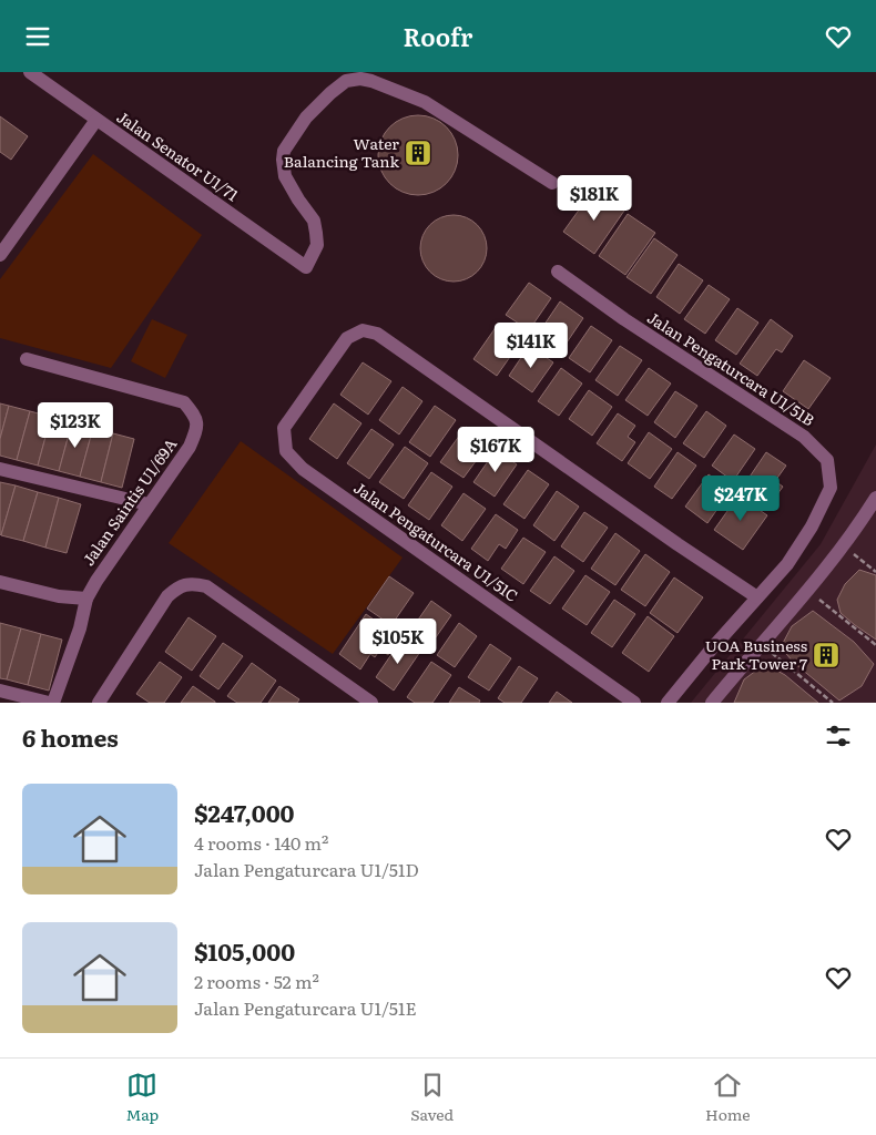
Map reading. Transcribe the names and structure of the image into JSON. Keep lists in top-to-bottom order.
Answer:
{
  "streets": {
    "street": [
      "Jalan Senator U1/71",
      "Jalan Pengaturcara U1/51B",
      "Jalan Saintis U1/69A",
      "Jalan Pengaturcara U1/51C"
    ]
  },
  "crossings": [
    ["Jalan Pengaturcara U1/51B", "Jalan Pengaturcara U1/51C"]
  ],
  "places": {
    "building": ["Water Balancing Tank", "UOA Business Park Tower 7"]
  },
  "page": {
    "header": "Roofr",
    "price": [
      "$181K",
      "$141K",
      "$123K",
      "$167K",
      "$247K",
      "$105K"
    ],
    "heading": "6 homes",
    "list": [
      {
        "name": "$247,000",
        "note": "4 rooms · 140 m² · Jalan Pengaturcara U1/51D"
      },
      {
        "name": "$105,000",
        "note": "2 rooms · 52 m² · Jalan Pengaturcara U1/51E"
      }
    ],
    "tabs": ["Map", "Saved", "Home"]
  }
}
